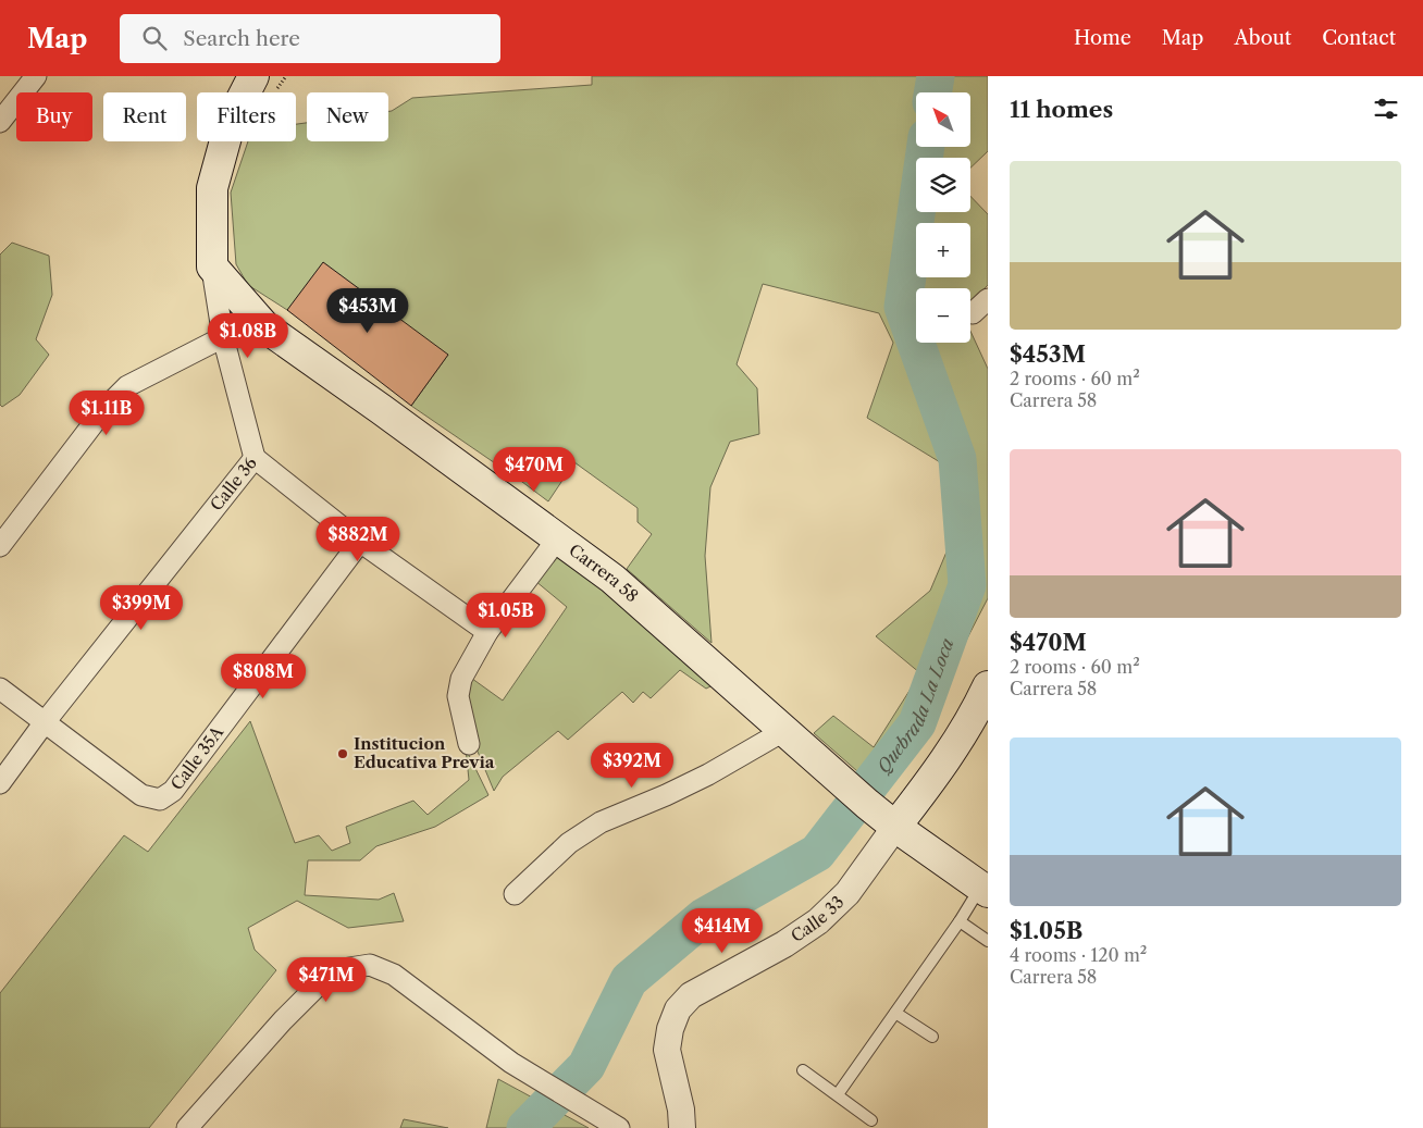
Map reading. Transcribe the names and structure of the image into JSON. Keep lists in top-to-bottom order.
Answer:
{
  "streets": {
    "main road": ["Calle 36", "Carrera 58", "Calle 33"],
    "street": ["Calle 35A"]
  },
  "crossings": [
    ["Calle 36", "Carrera 58"],
    ["Calle 36", "Calle 35A"],
    ["Carrera 58", "Calle 33"]
  ],
  "water": ["Quebrada La Loca"],
  "places": ["Institucion Educativa Previa"],
  "north": "top left",
  "page": {
    "header": "Map",
    "search": "Search here",
    "nav": [
      "Home",
      "Map",
      "About",
      "Contact"
    ],
    "heading": "11 homes",
    "map_buttons": ["+", "−"],
    "chip": [
      "Buy",
      "Rent",
      "Filters",
      "New"
    ],
    "list": [
      {
        "name": "$453M",
        "note": "2 rooms · 60 m² · Carrera 58"
      },
      {
        "name": "$470M",
        "note": "2 rooms · 60 m² · Carrera 58"
      },
      {
        "name": "$1.05B",
        "note": "4 rooms · 120 m² · Carrera 58"
      }
    ],
    "price": [
      "$453M",
      "$1.08B",
      "$1.11B",
      "$470M",
      "$882M",
      "$399M",
      "$1.05B",
      "$808M",
      "$392M",
      "$414M",
      "$471M"
    ]
  }
}
